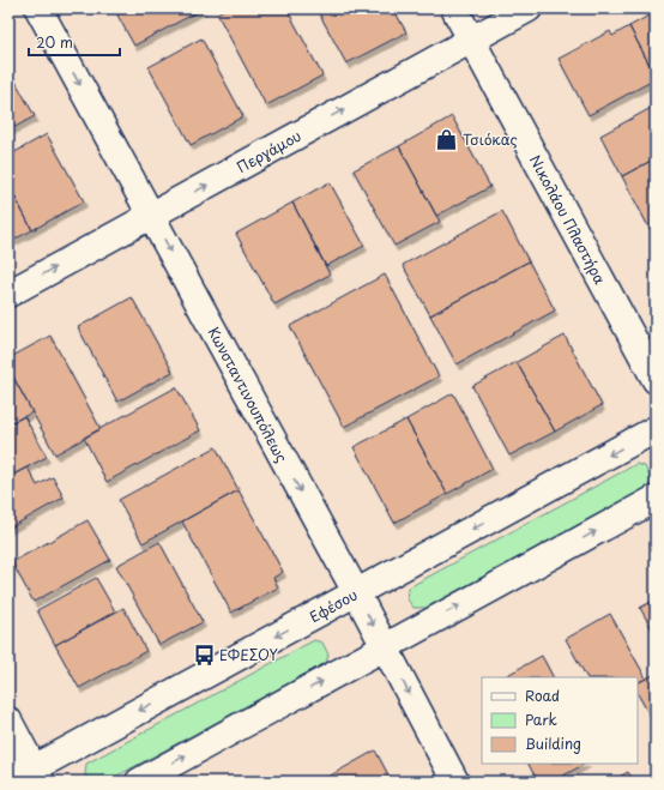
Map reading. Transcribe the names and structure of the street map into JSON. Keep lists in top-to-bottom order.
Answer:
{
  "streets": {
    "street": [
      "Περγάμου",
      "Νικολάου Πλαστήρα",
      "Κωνσταντινουπόλεως",
      "Εφέσου"
    ]
  },
  "crossings": [
    ["Περγάμου", "Νικολάου Πλαστήρα"],
    ["Περγάμου", "Κωνσταντινουπόλεως"],
    ["Κωνσταντινουπόλεως", "Εφέσου"]
  ],
  "one_way": ["Περγάμου", "Κωνσταντινουπόλεως"],
  "places": {
    "shop": ["Τσιόκας"],
    "bus stop": ["ΕΦΕΣΟΥ"]
  },
  "legend": ["Road", "Park", "Building"],
  "scale_bar": "20 m"
}
